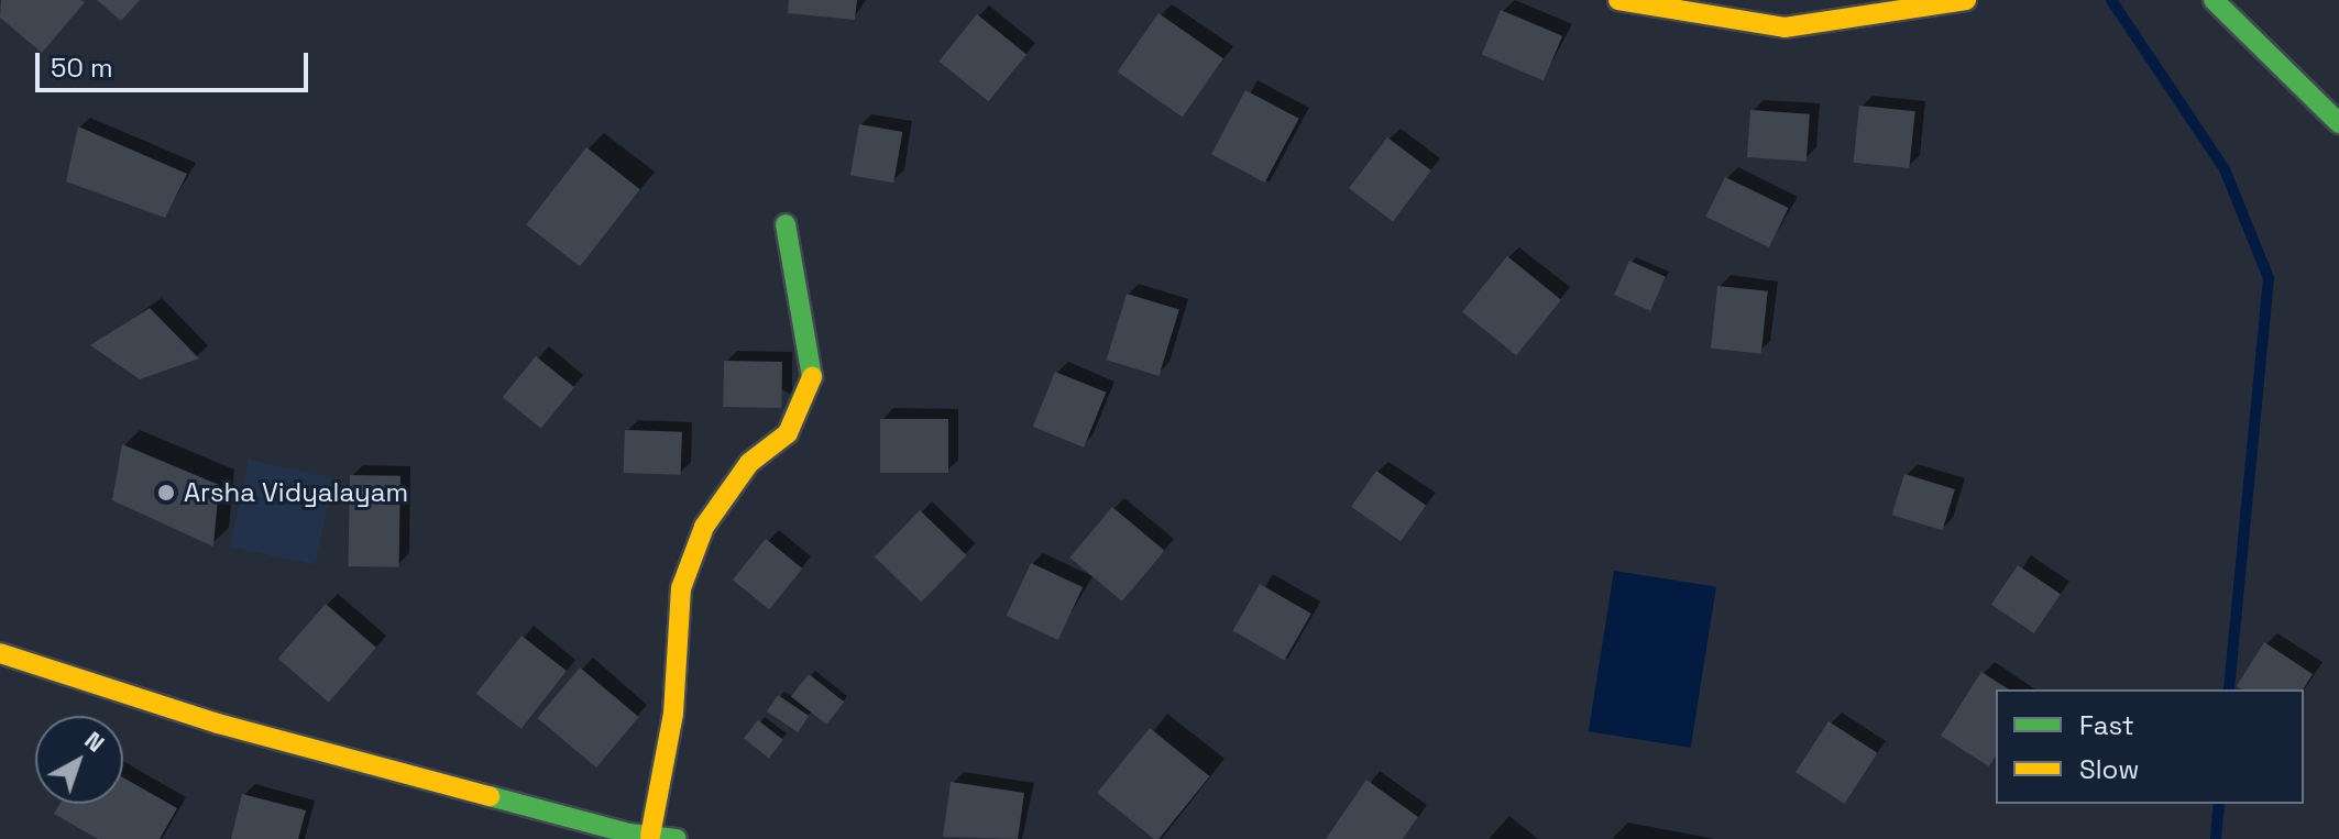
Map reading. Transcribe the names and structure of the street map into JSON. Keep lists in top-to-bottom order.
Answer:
{
  "places": ["Arsha Vidyalayam"],
  "legend": ["Fast", "Slow"],
  "scale_bar": "50 m",
  "north": "top right"
}
